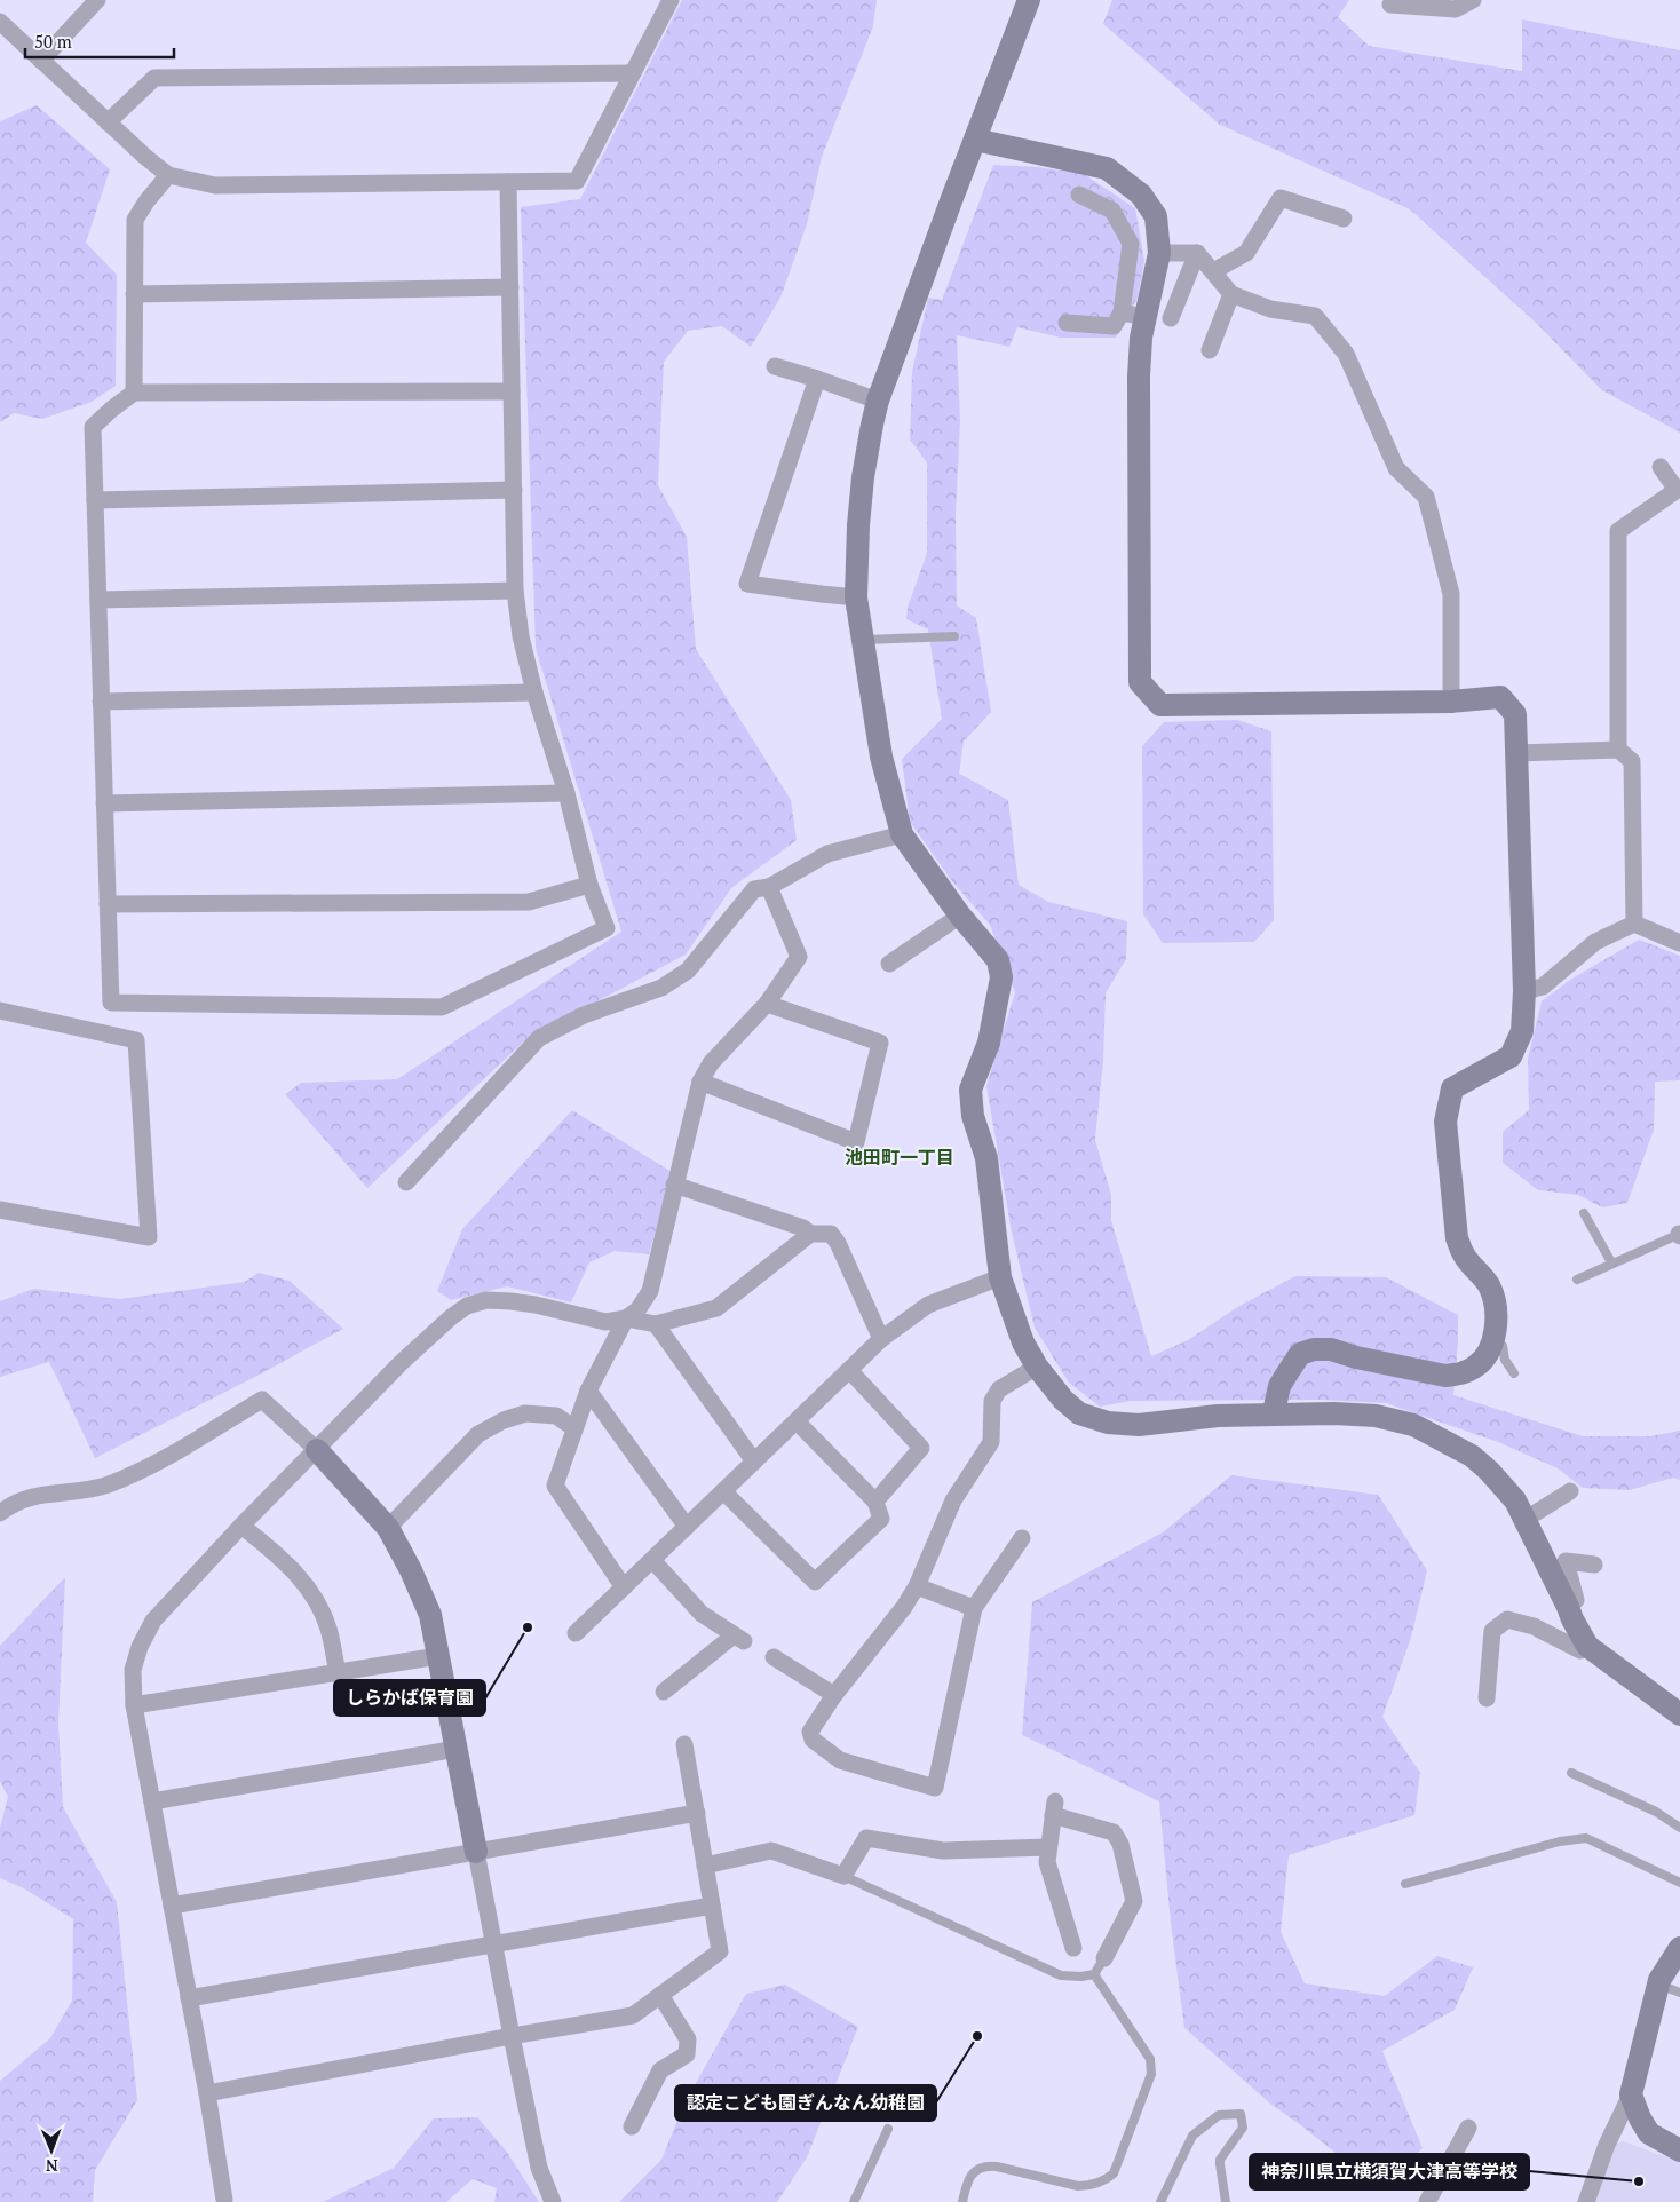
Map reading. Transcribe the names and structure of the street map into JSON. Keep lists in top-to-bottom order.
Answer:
{
  "districts": ["池田町一丁目"],
  "places": ["しらかば保育園", "認定こども園ぎんなん幼稚園", "神奈川県立横須賀大津高等学校"],
  "scale_bar": "50 m",
  "north": "bottom"
}
